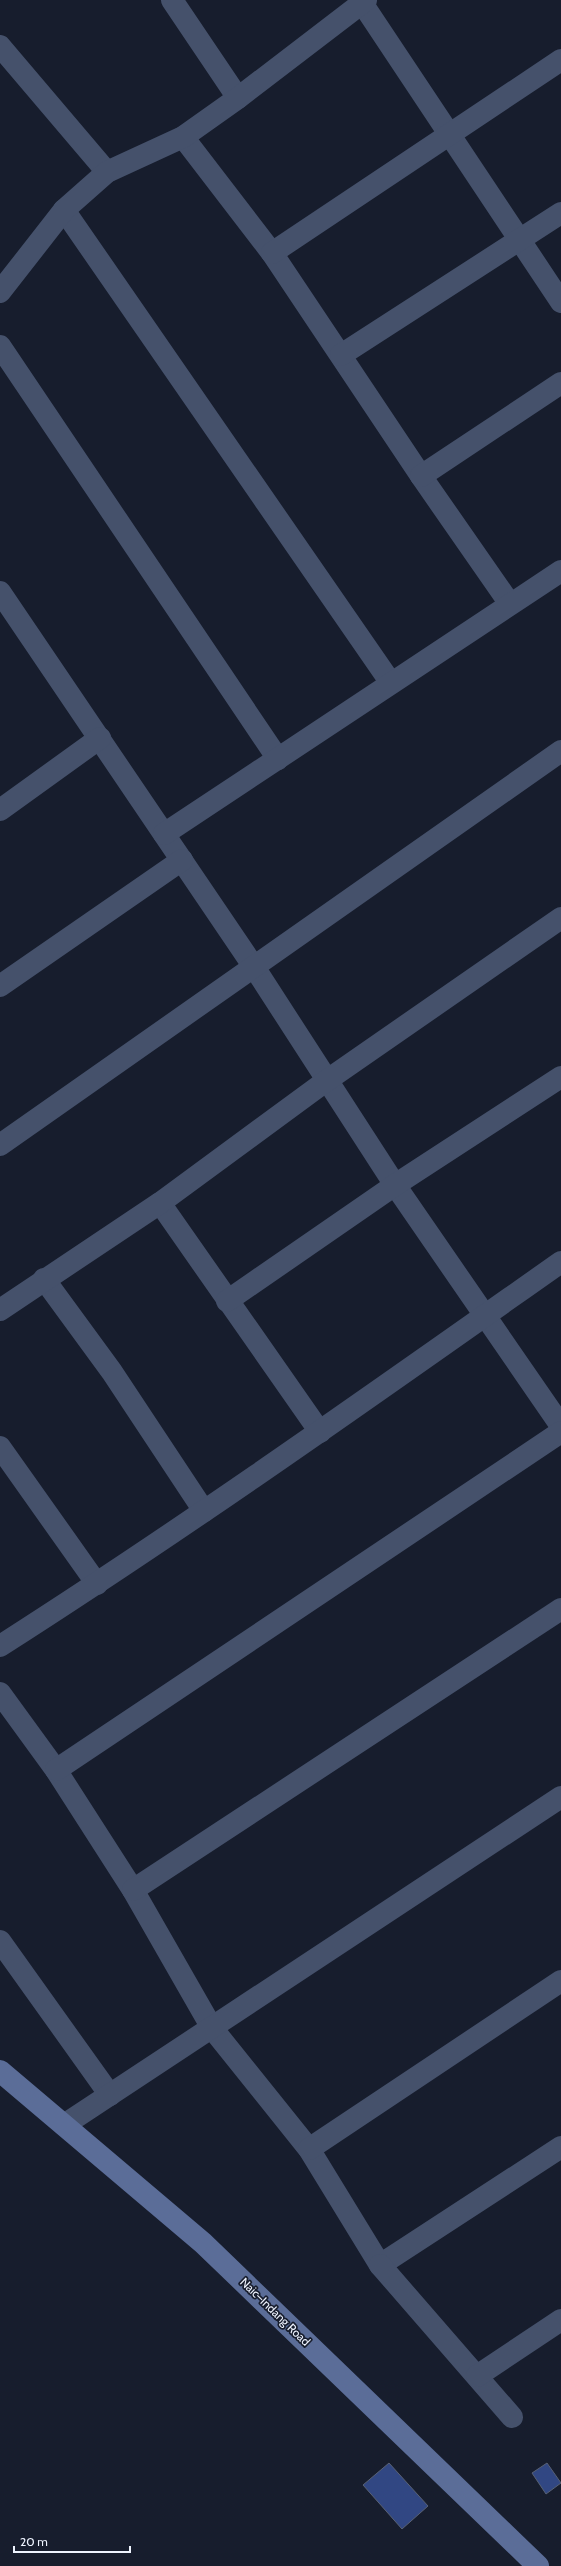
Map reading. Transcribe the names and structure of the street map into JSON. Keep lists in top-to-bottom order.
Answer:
{
  "streets": {
    "main road": ["Naic–Indang Road"]
  },
  "scale_bar": "20 m"
}
